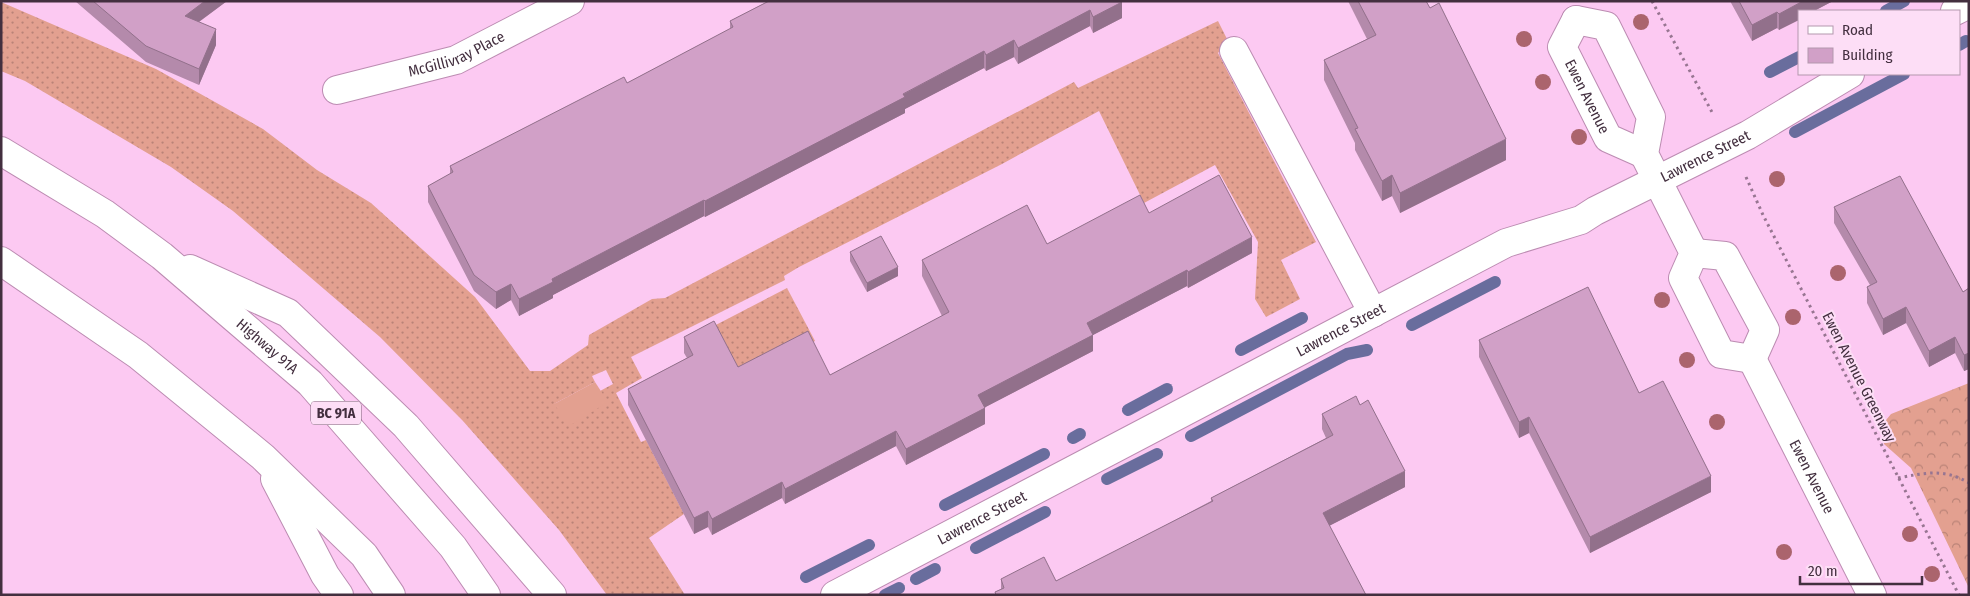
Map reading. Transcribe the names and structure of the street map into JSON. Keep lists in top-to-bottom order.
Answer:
{
  "streets": {
    "main road": [
      "McGillivray Place",
      "Ewen Avenue",
      "Lawrence Street",
      "Highway 91A",
      "BC 91A"
    ],
    "path": ["Ewen Avenue Greenway"]
  },
  "legend": ["Road", "Building"],
  "scale_bar": "20 m"
}
